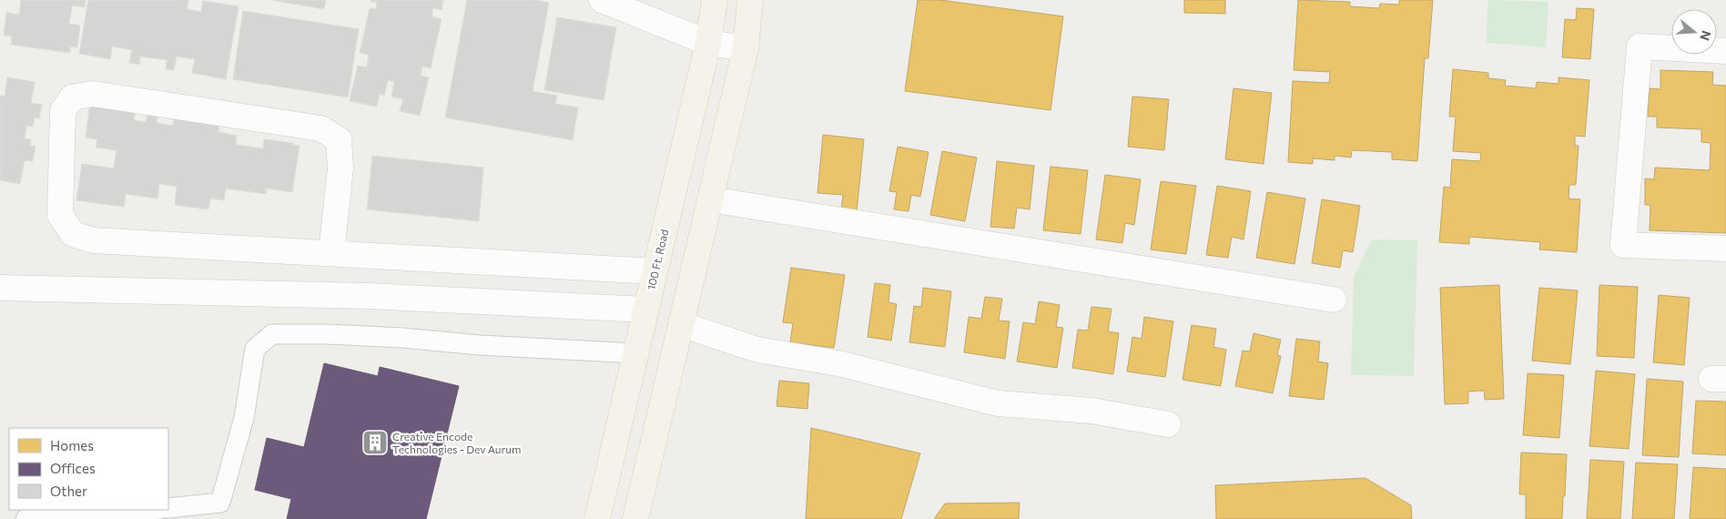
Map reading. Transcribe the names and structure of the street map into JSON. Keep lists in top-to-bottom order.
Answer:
{
  "streets": {
    "main road": ["100 Ft. Road"]
  },
  "places": {
    "building": ["Creative Encode Technologies - Dev Aurum"]
  },
  "legend": ["Homes", "Offices", "Other"],
  "north": "right"
}
